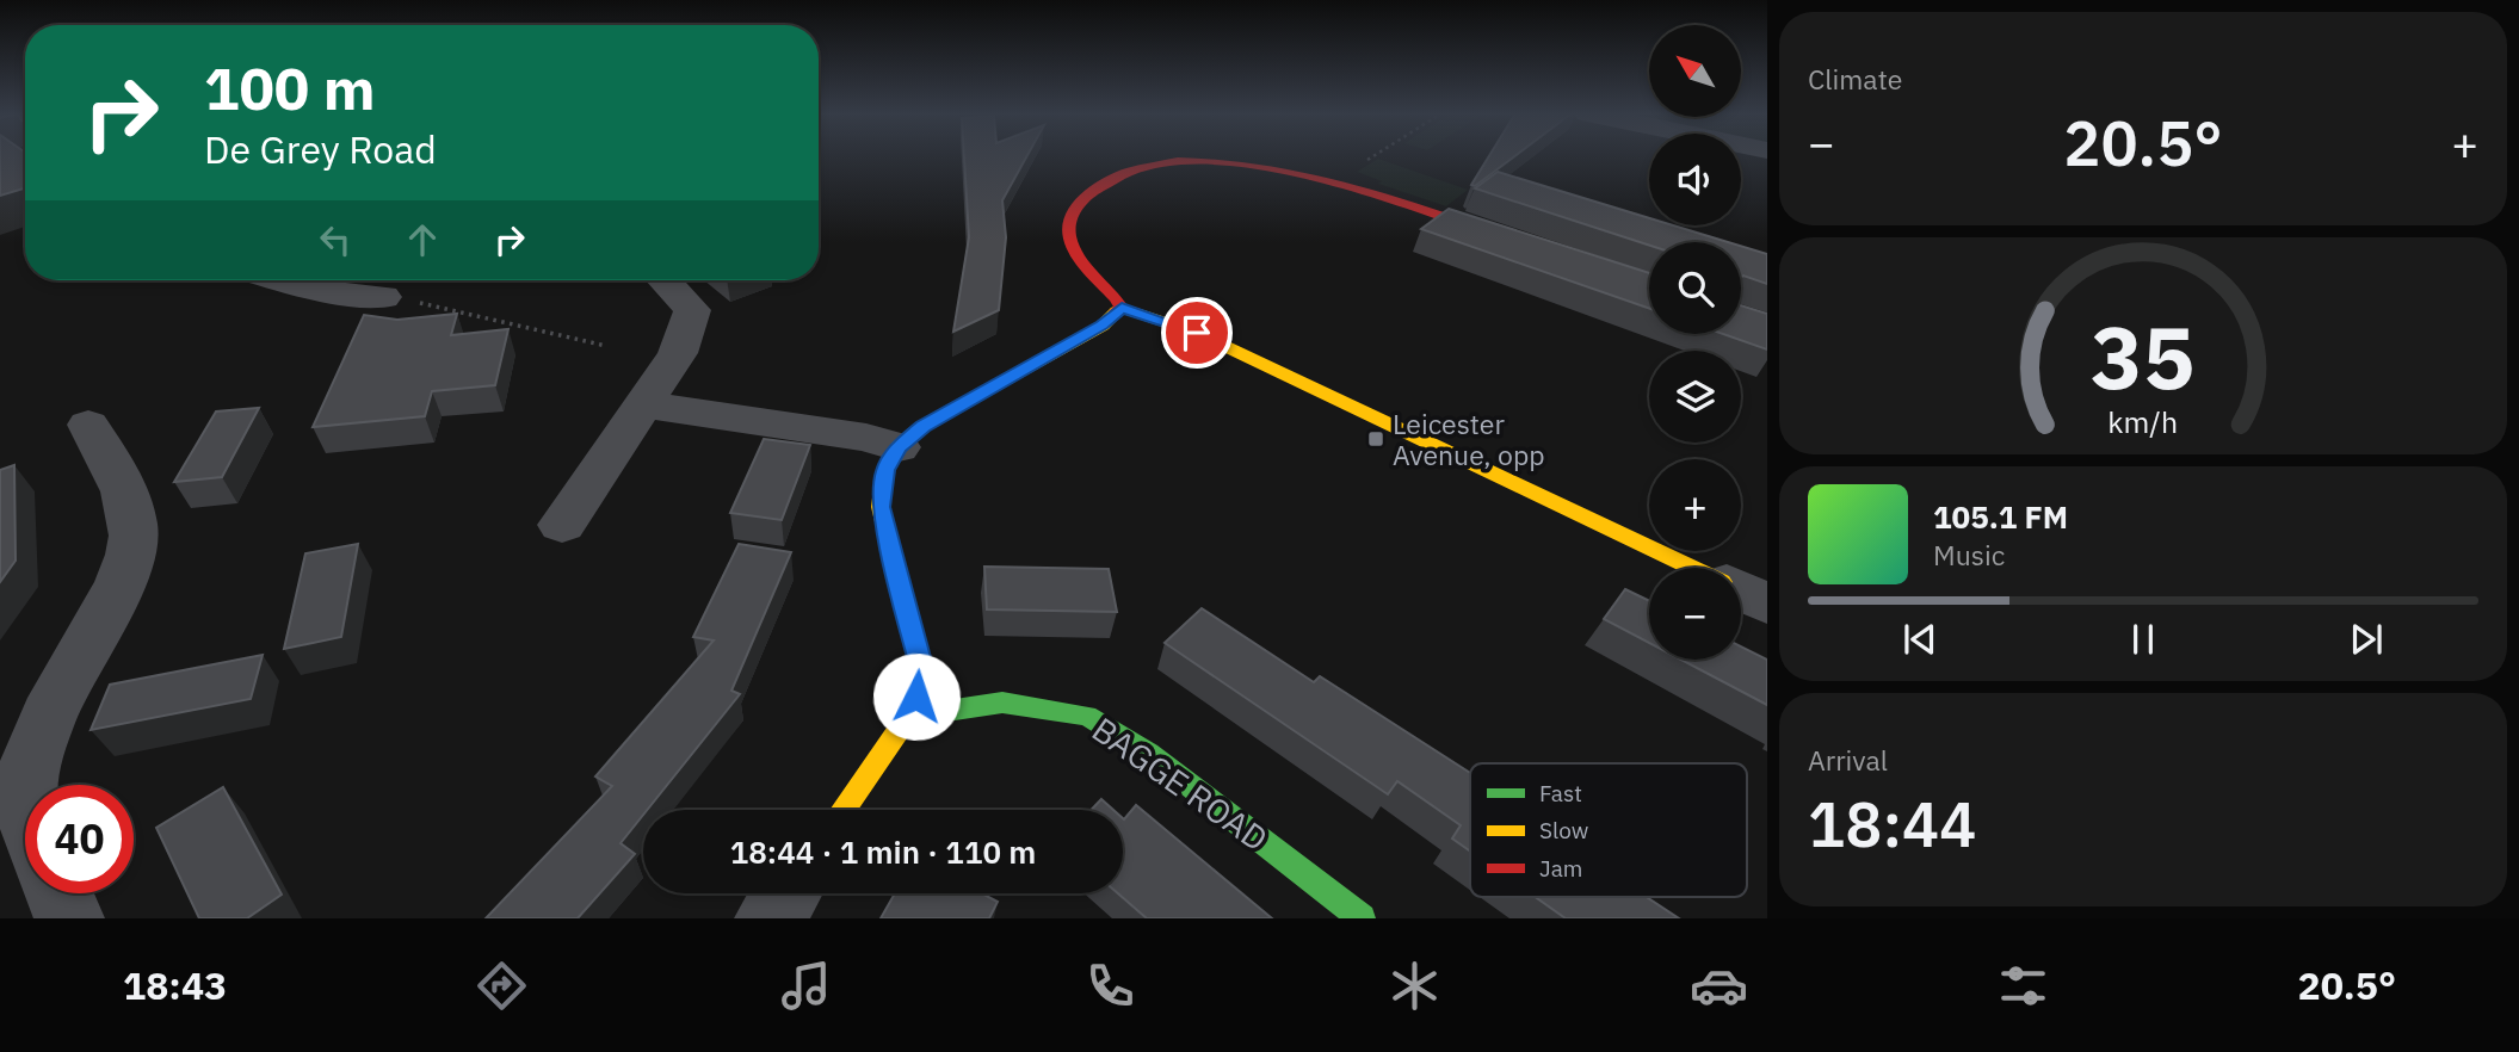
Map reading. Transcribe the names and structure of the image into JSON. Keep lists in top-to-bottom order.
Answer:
{
  "streets": {
    "street": ["BAGGE ROAD"]
  },
  "places": {
    "transit": ["Leicester Avenue, opp"]
  },
  "legend": ["Fast", "Slow", "Jam"],
  "north": "top left",
  "page": {
    "tile": [
      "Climate",
      ["Arrival", "18:44"]
    ],
    "map_buttons": ["+", "−"],
    "turn": ["100 m", "De Grey Road"],
    "heat": ["−", "20.5°", "+"],
    "song": ["105.1 FM", "Music"],
    "limit": "40",
    "trip": "18:44 · 1 min · 110 m",
    "tabs": ["18:43", "20.5°"],
    "gauge": ["35", "km/h"]
  }
}
